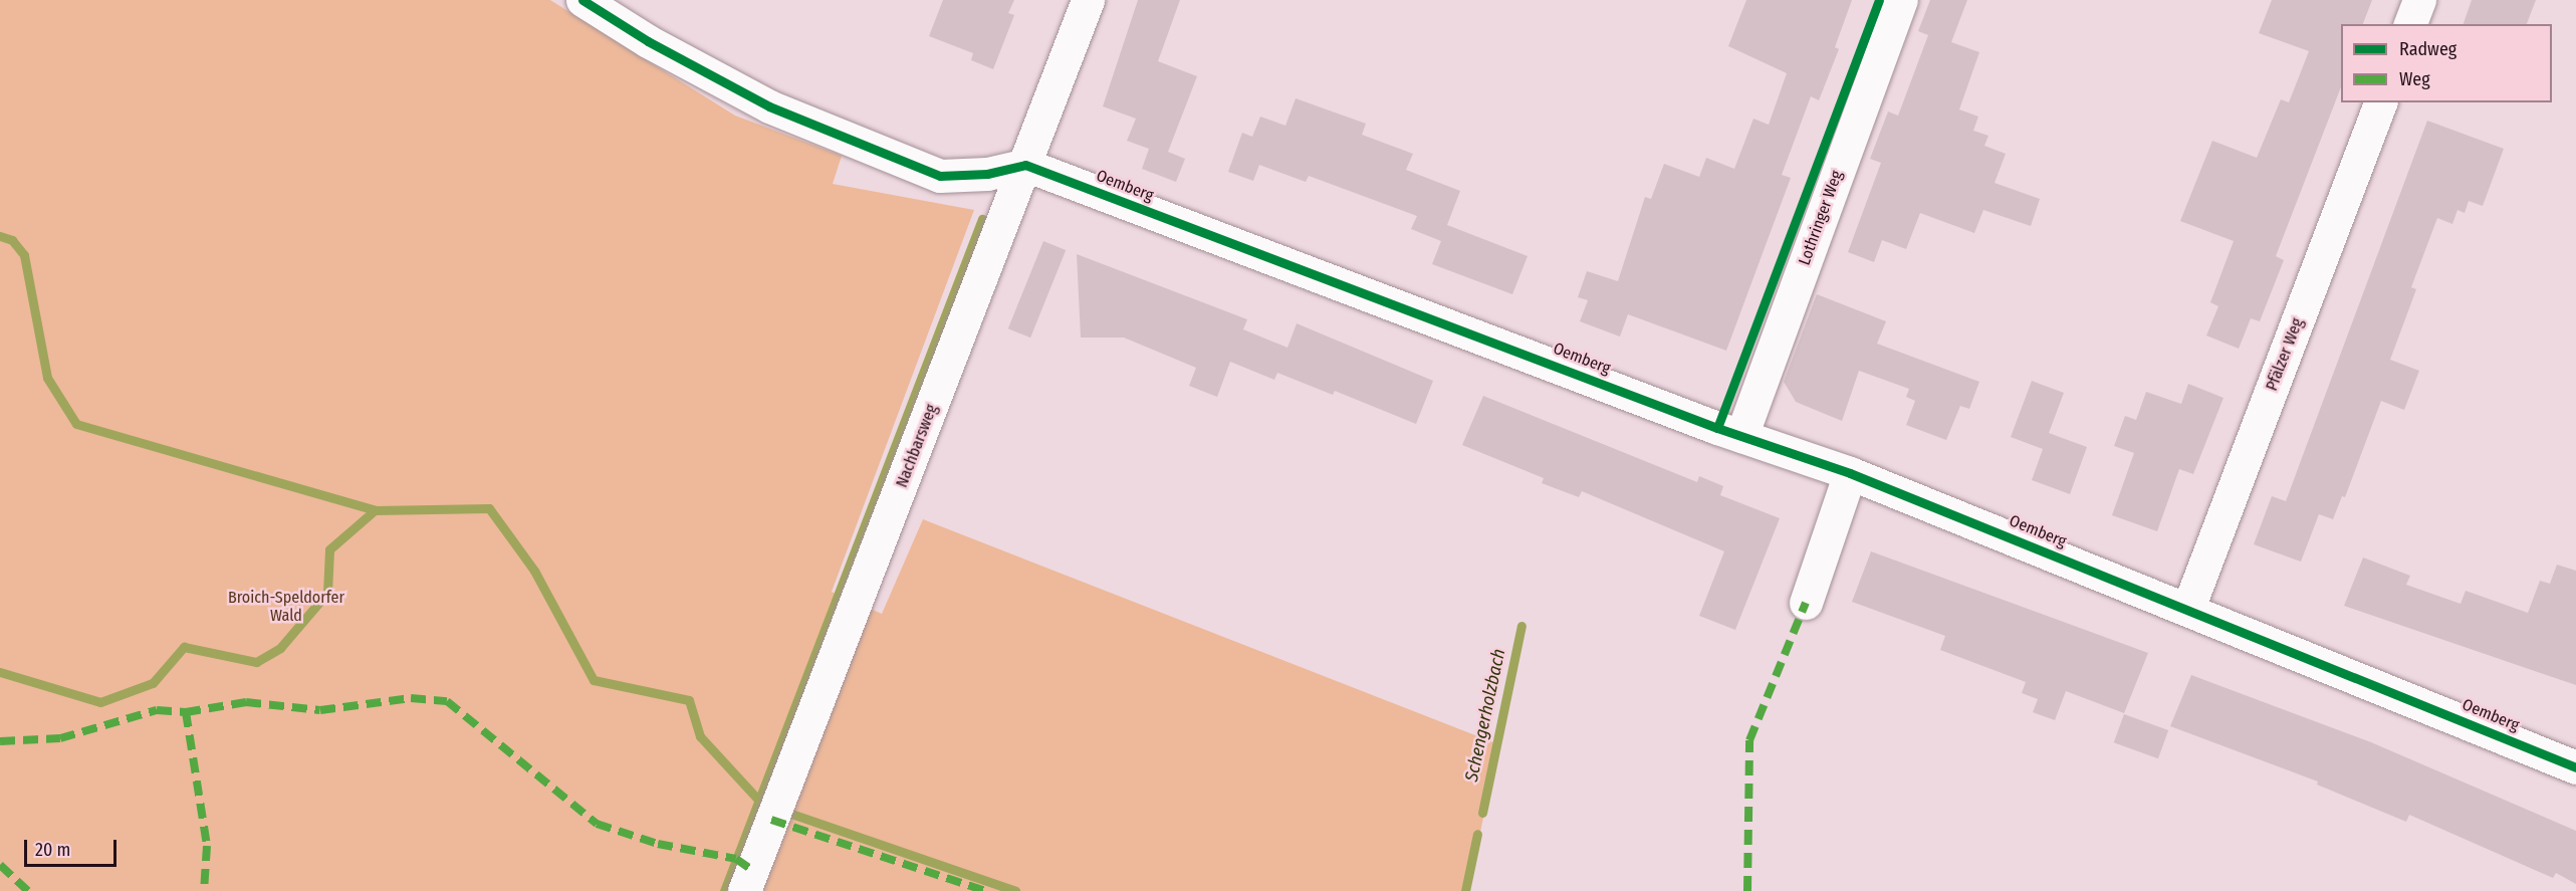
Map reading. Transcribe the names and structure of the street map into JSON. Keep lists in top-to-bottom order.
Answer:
{
  "streets": {
    "street": [
      "Oemberg",
      "Lothringer Weg",
      "Pfälzer Weg",
      "Nachbarsweg"
    ]
  },
  "crossings": [
    ["Oemberg", "Lothringer Weg"],
    ["Oemberg", "Pfälzer Weg"],
    ["Oemberg", "Nachbarsweg"]
  ],
  "water": ["Schengerholzbach"],
  "parks": ["Broich-Speldorfer Wald"],
  "legend": ["Radweg", "Weg"],
  "scale_bar": "20 m"
}
